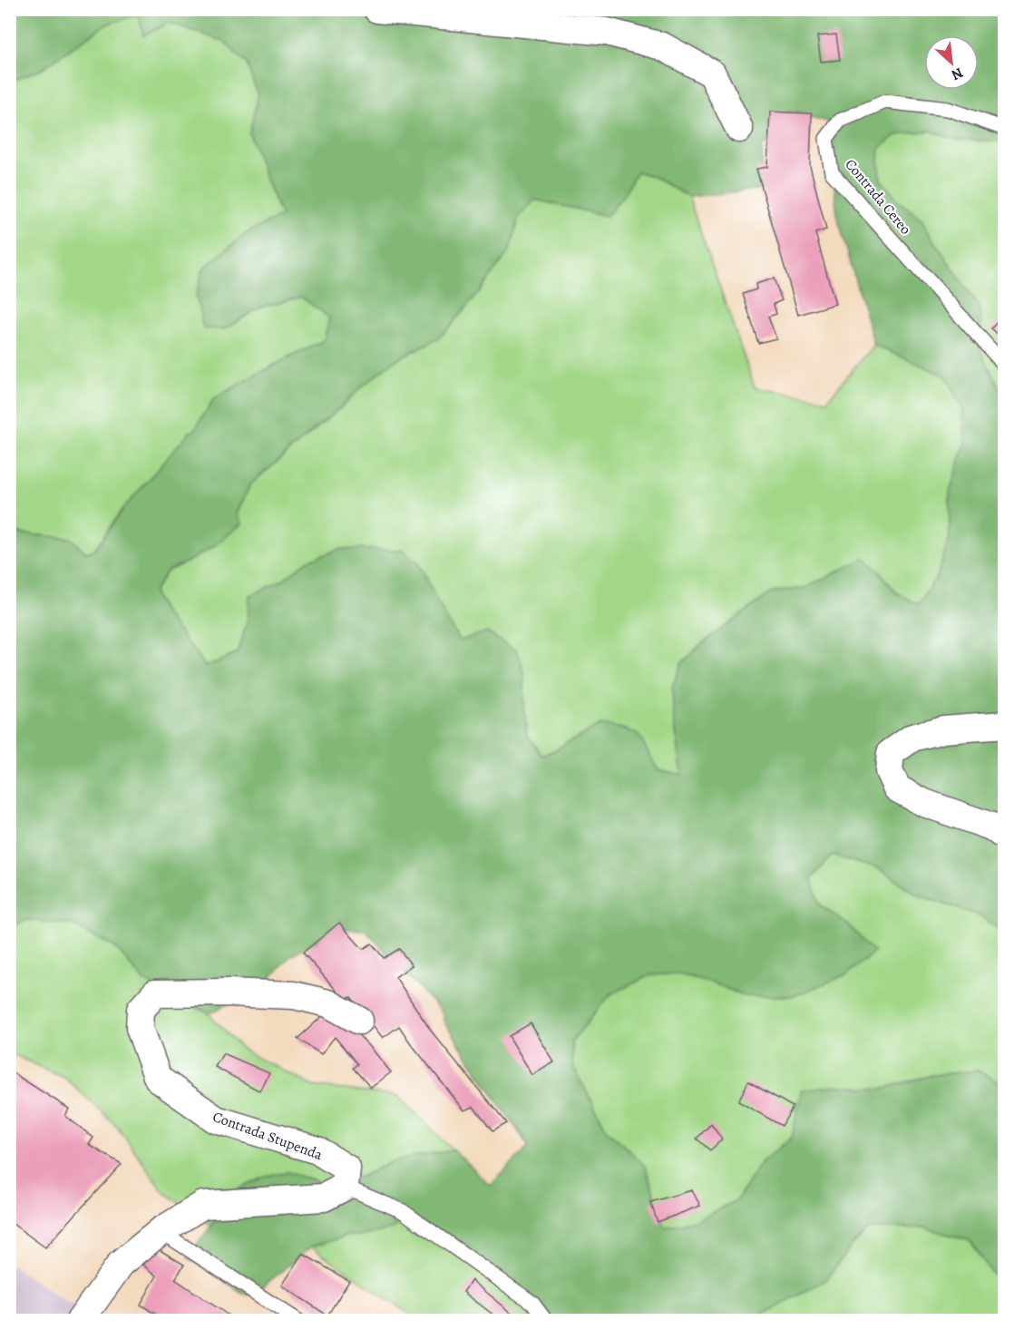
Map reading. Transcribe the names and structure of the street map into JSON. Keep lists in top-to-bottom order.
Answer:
{
  "streets": {
    "street": ["Contrada Stupenda"],
    "lane": ["Contrada Cereo"]
  },
  "north": "bottom right"
}
